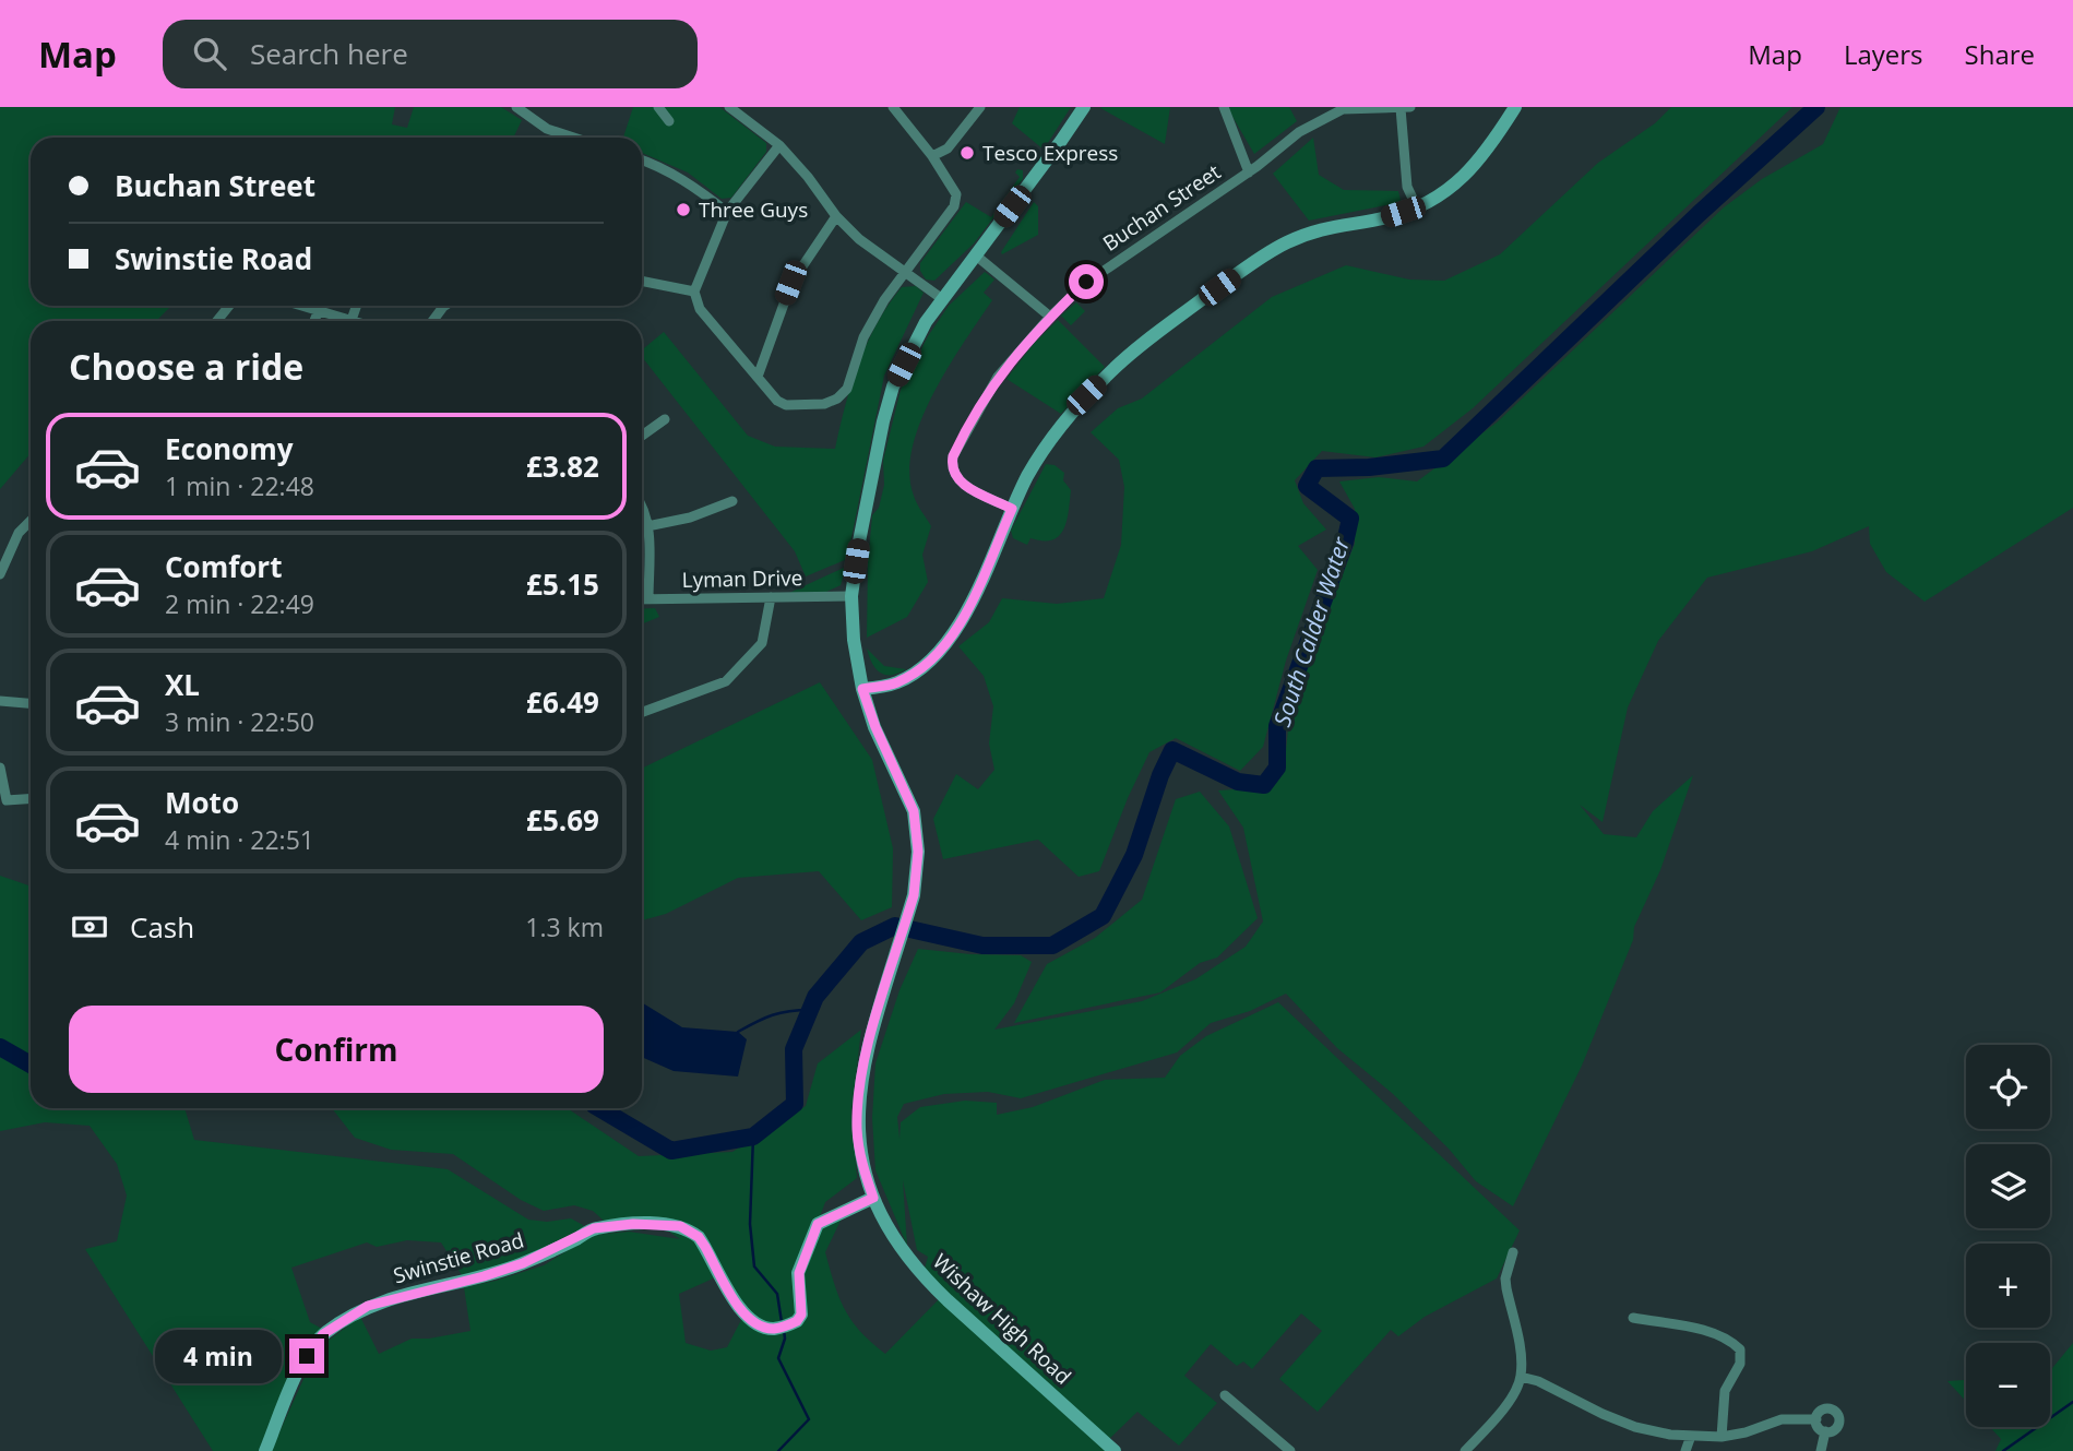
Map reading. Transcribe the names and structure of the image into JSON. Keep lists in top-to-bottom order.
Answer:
{
  "streets": {
    "street": [
      "Buchan Street",
      "Lyman Drive",
      "Swinstie Road",
      "Wishaw High Road"
    ]
  },
  "crossings": [
    ["Lyman Drive", "Wishaw High Road"],
    ["Swinstie Road", "Wishaw High Road"]
  ],
  "water": ["South Calder Water"],
  "places": ["Tesco Express", "Three Guys"],
  "page": {
    "header": "Map",
    "search": "Search here",
    "nav": ["Map", "Layers", "Share"],
    "banner": ["Buchan Street", "Swinstie Road"],
    "heading": "Choose a ride",
    "list": [
      {
        "name": "Economy",
        "note": "1 min · 22:48",
        "value": "£3.82"
      },
      {
        "name": "Comfort",
        "note": "2 min · 22:49",
        "value": "£5.15"
      },
      {
        "name": "XL",
        "note": "3 min · 22:50",
        "value": "£6.49"
      },
      {
        "name": "Moto",
        "note": "4 min · 22:51",
        "value": "£5.69"
      }
    ],
    "pay": ["Cash", "1.3 km"],
    "buttons": "Confirm",
    "map_buttons": ["+", "−"],
    "bubble": "4 min"
  }
}
